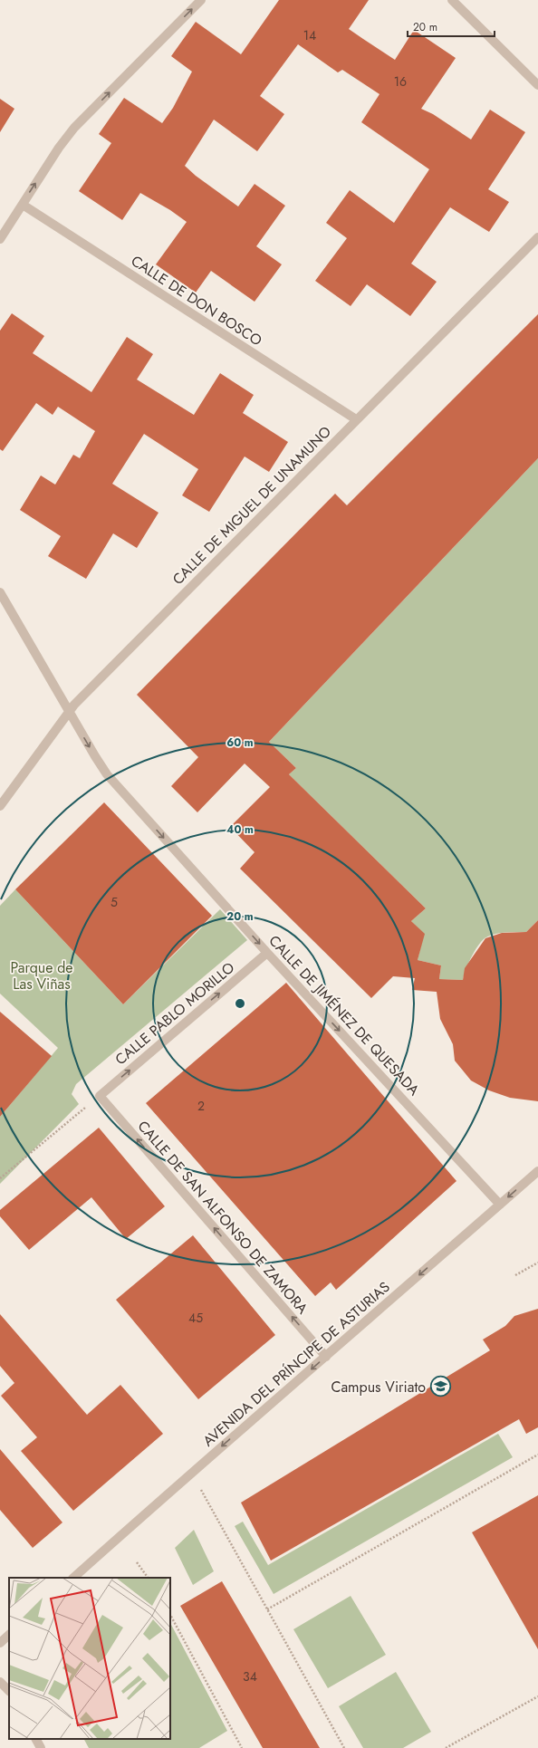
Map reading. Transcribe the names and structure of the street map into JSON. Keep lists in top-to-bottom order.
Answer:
{
  "streets": {
    "street": [
      "CALLE DE DON BOSCO",
      "CALLE DE MIGUEL DE UNAMUNO",
      "CALLE PABLO MORILLO",
      "CALLE DE JIMÉNEZ DE QUESADA",
      "CALLE DE SAN ALFONSO DE ZAMORA",
      "AVENIDA DEL PRÍNCIPE DE ASTURIAS"
    ]
  },
  "crossings": [
    ["CALLE DE DON BOSCO", "CALLE DE MIGUEL DE UNAMUNO"],
    ["CALLE DE MIGUEL DE UNAMUNO", "CALLE DE JIMÉNEZ DE QUESADA"],
    ["CALLE PABLO MORILLO", "CALLE DE JIMÉNEZ DE QUESADA"],
    ["CALLE PABLO MORILLO", "CALLE DE SAN ALFONSO DE ZAMORA"],
    ["CALLE DE JIMÉNEZ DE QUESADA", "AVENIDA DEL PRÍNCIPE DE ASTURIAS"],
    ["CALLE DE SAN ALFONSO DE ZAMORA", "AVENIDA DEL PRÍNCIPE DE ASTURIAS"]
  ],
  "one_way": [
    "CALLE PABLO MORILLO",
    "CALLE DE JIMÉNEZ DE QUESADA",
    "CALLE DE SAN ALFONSO DE ZAMORA",
    "AVENIDA DEL PRÍNCIPE DE ASTURIAS"
  ],
  "parks": ["Parque de Las Viñas"],
  "places": {
    "school or university": ["Campus Viriato"]
  },
  "house_numbers": [
    "14",
    "16",
    "5",
    "2",
    "45",
    "34"
  ],
  "scale_bar": "20 m",
  "rings": ["60 m", "40 m", "20 m"]
}
